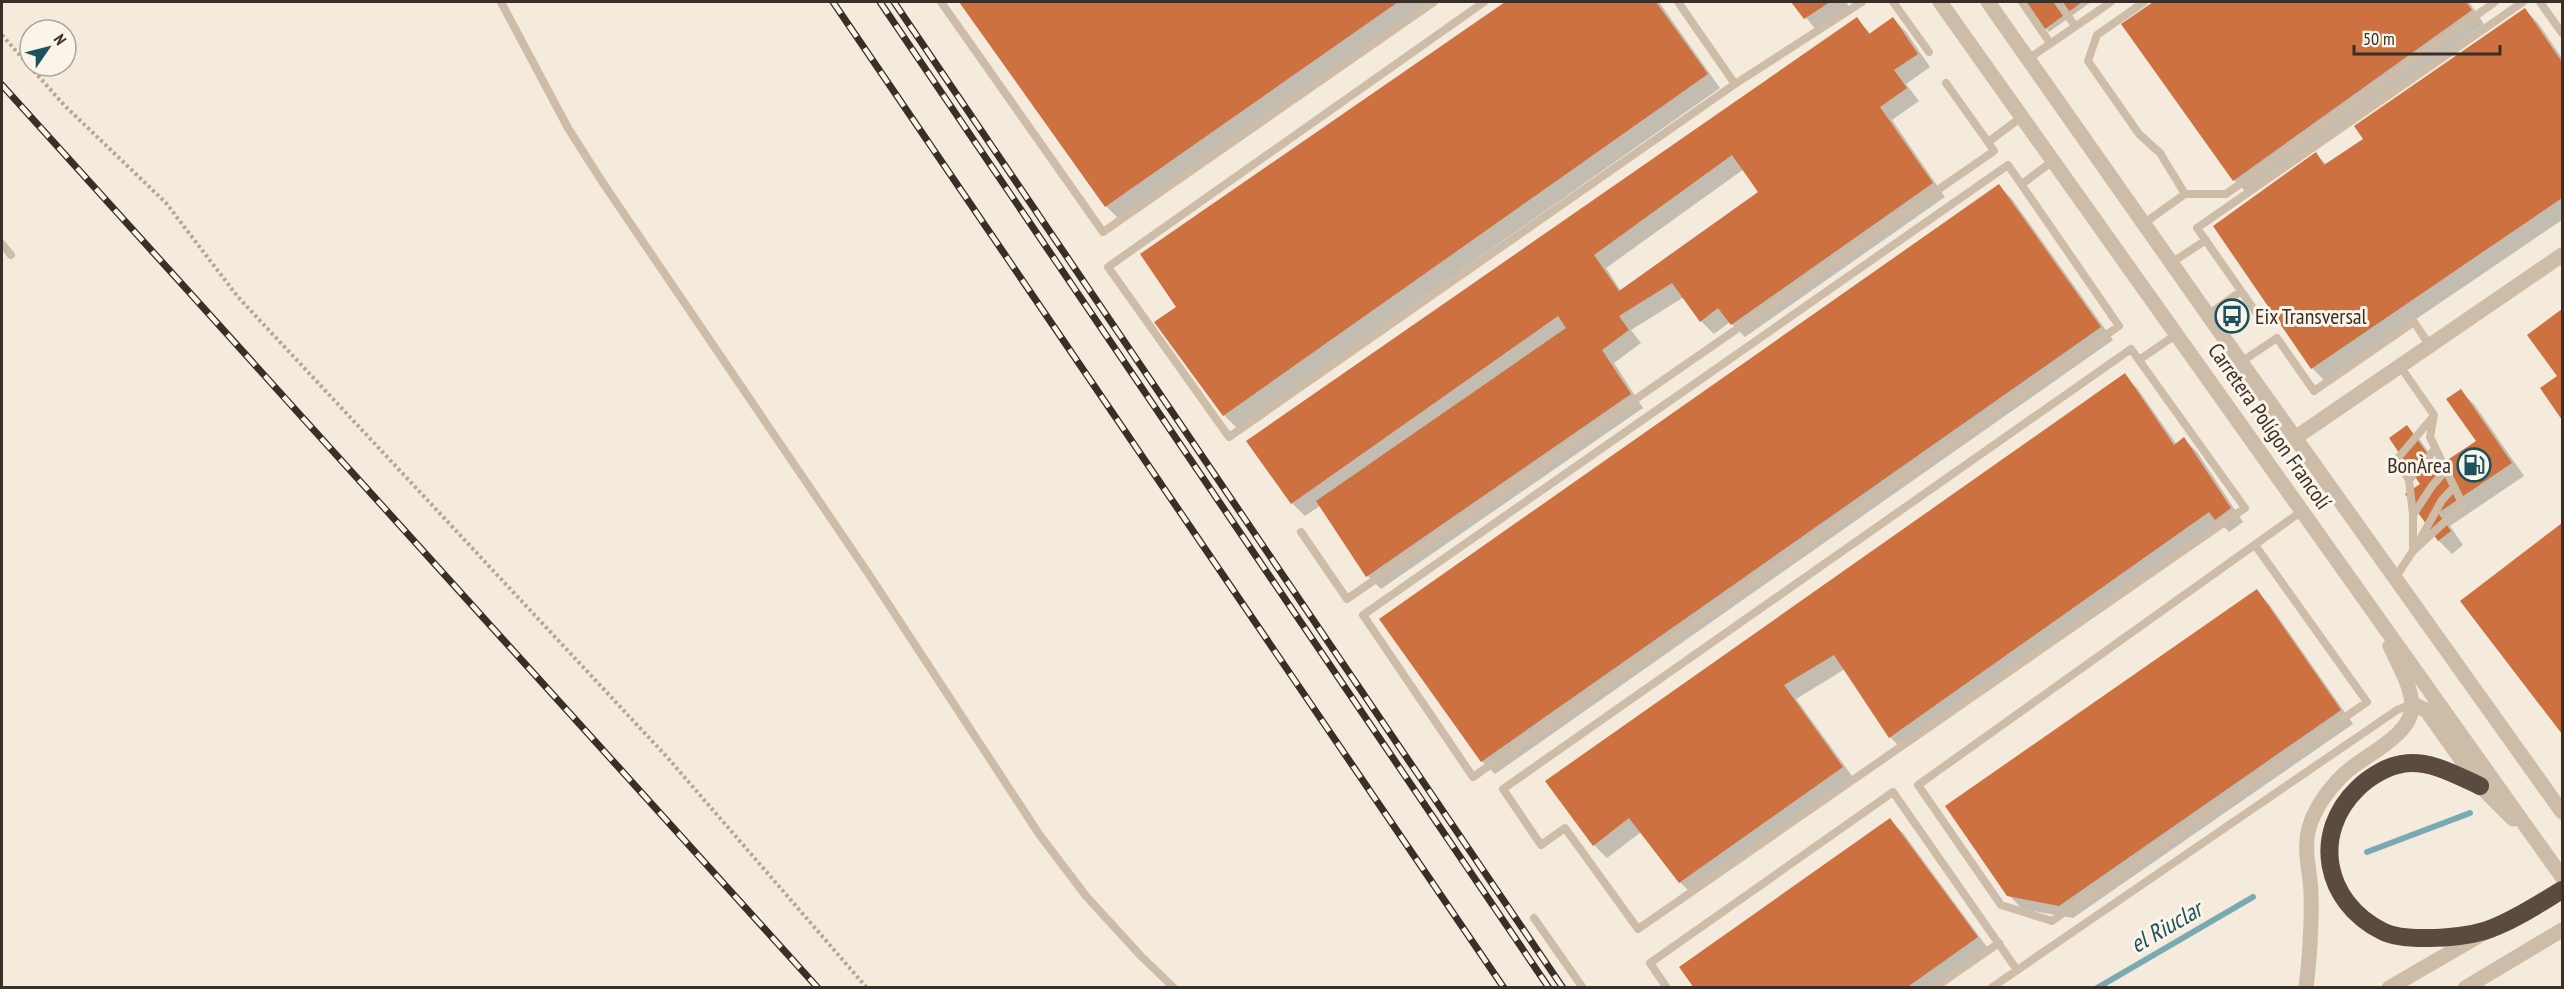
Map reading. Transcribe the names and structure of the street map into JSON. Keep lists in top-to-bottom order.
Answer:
{
  "streets": {
    "street": ["Carretera Polígon Francolí"]
  },
  "water": ["el Riuclar"],
  "places": {
    "bus stop": ["Eix Transversal"],
    "fuel station": ["BonÀrea"]
  },
  "scale_bar": "50 m",
  "north": "top right"
}
